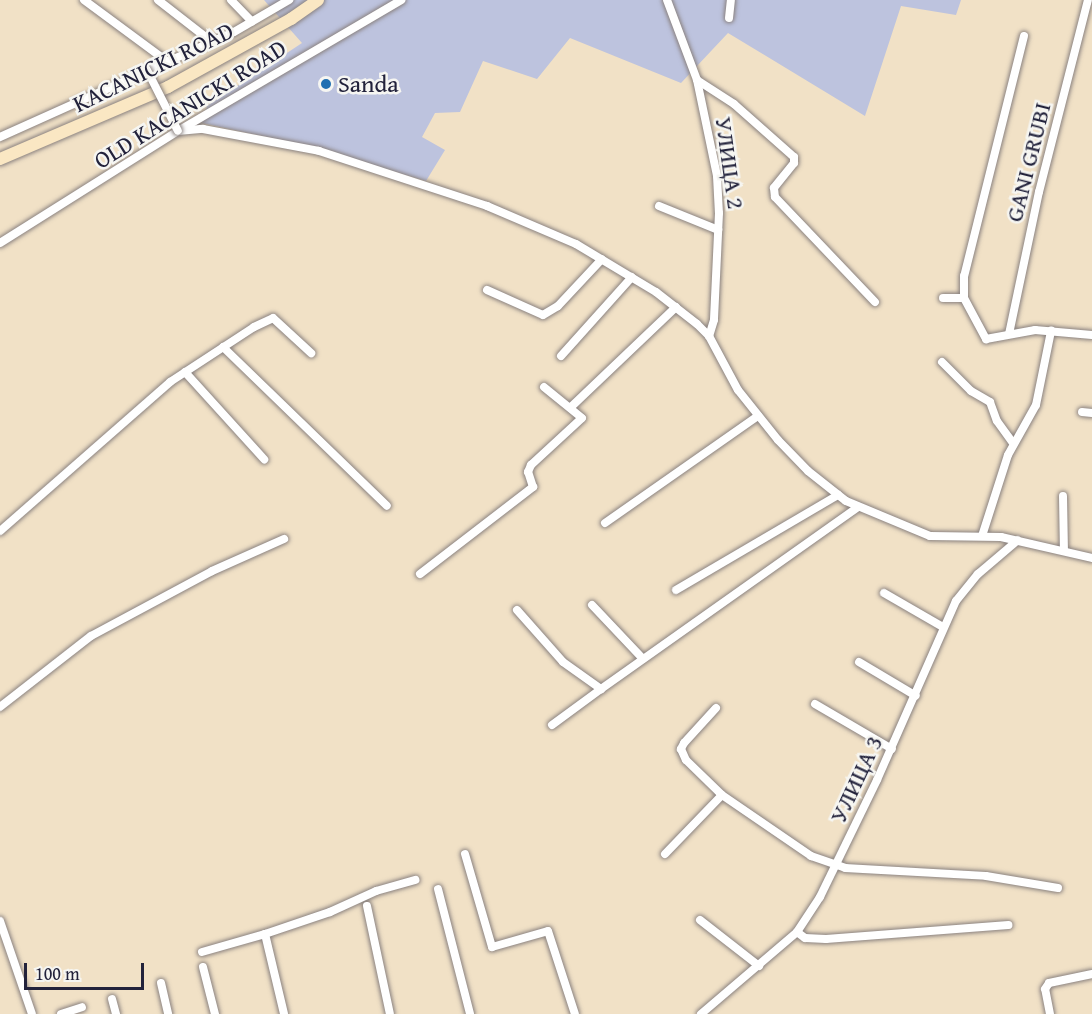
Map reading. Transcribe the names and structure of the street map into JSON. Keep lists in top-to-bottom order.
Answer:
{
  "streets": {
    "street": [
      "KACANICKI ROAD",
      "OLD KACANICKI ROAD",
      "GANI GRUBI",
      "УЛИЦА 2",
      "УЛИЦА 3"
    ]
  },
  "places": ["Sanda"],
  "scale_bar": "100 m"
}
